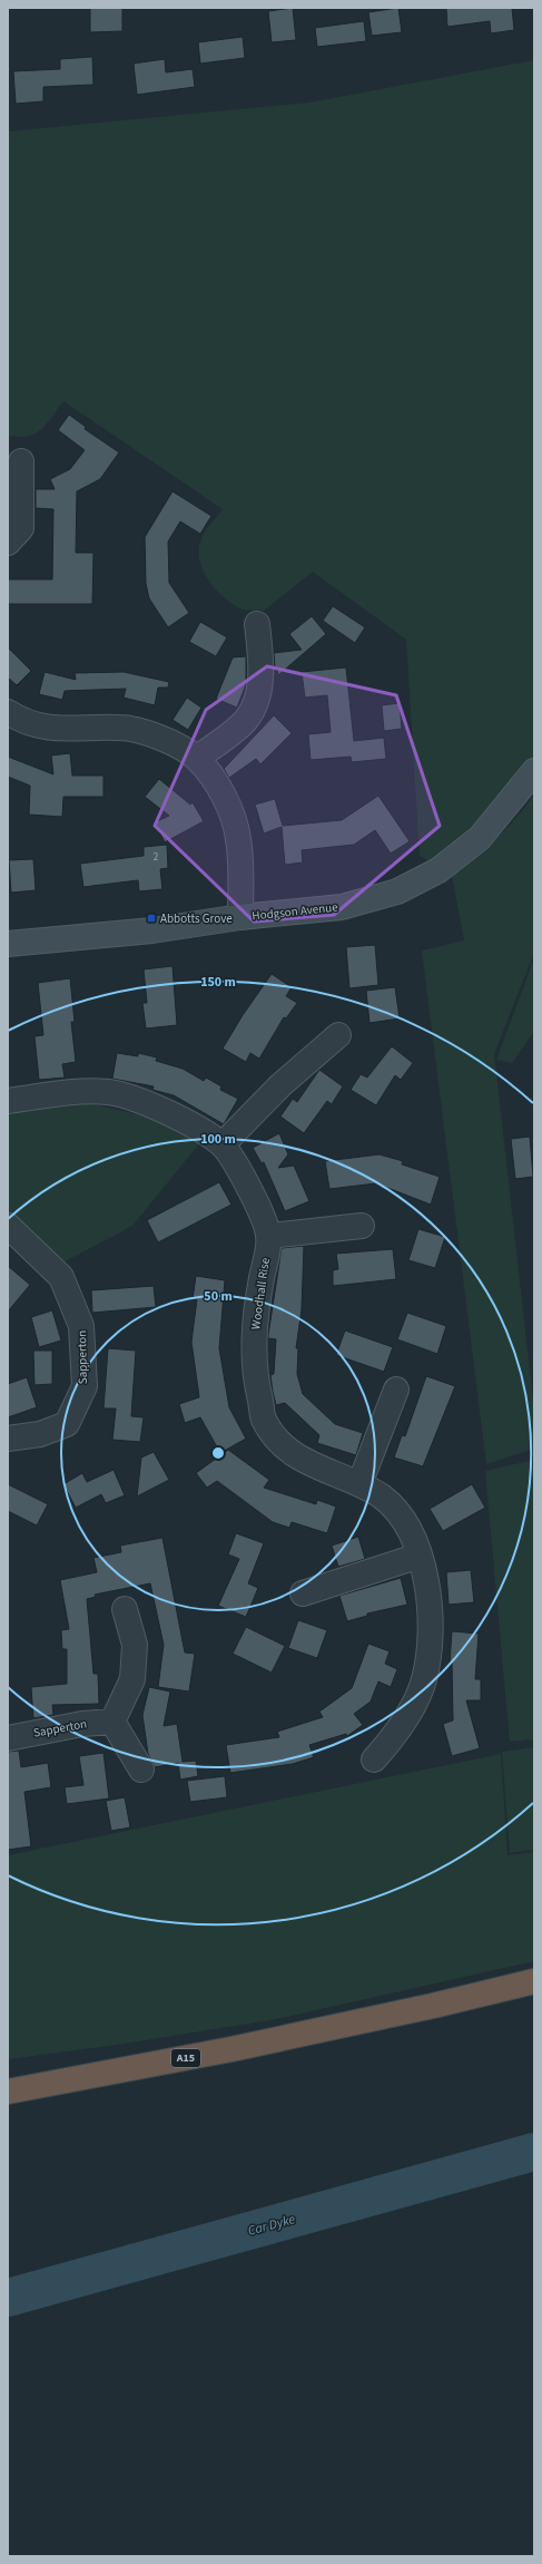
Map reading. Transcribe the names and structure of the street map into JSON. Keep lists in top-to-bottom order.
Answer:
{
  "streets": {
    "highway": ["A15"],
    "street": ["Hodgson Avenue", "Woodhall Rise", "Sapperton"]
  },
  "water": ["Car Dyke"],
  "places": {
    "transit": ["Abbotts Grove"]
  },
  "house_numbers": ["2"],
  "rings": ["150 m", "100 m", "50 m"]
}
